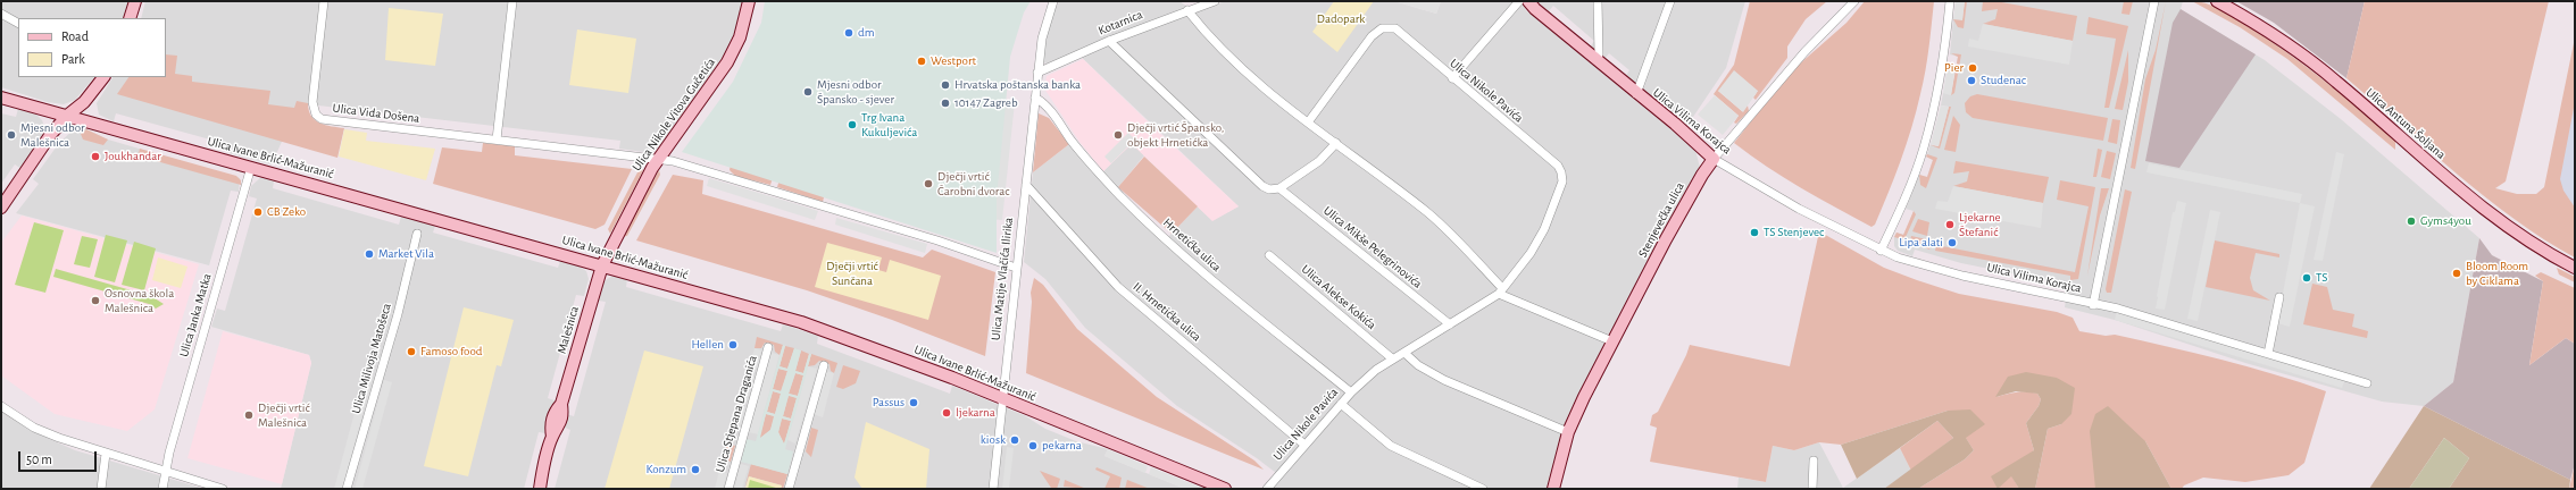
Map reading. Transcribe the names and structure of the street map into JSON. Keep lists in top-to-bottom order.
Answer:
{
  "streets": {
    "street": [
      "Kotarnica",
      "Ulica Nikole Pavića",
      "Ulica Vida Došena",
      "Ulica Nikole Vitova Gučetića",
      "Ulica Vilima Korajca",
      "Ulica Antuna Šoljana",
      "Ulica Ivane Brlić-Mažuranić",
      "Stenjevečka ulica",
      "Hrnetićka ulica",
      "Ulica Mikše Pelegrinovića",
      "Ulica Matije Vlačića Ilirika",
      "Ulica Alekse Kokića",
      "II. Hrnetićka ulica",
      "Ulica Janka Matka",
      "Malešnica",
      "Ulica Milivoja Matošeca",
      "Ulica Stjepana Draganića"
    ]
  },
  "crossings": [
    ["Kotarnica", "Ulica Mikše Pelegrinovića"],
    ["Kotarnica", "Ulica Matije Vlačića Ilirika"],
    ["Ulica Nikole Pavića", "Hrnetićka ulica"],
    ["Ulica Nikole Pavića", "Ulica Mikše Pelegrinovića"],
    ["Ulica Nikole Pavića", "Ulica Alekse Kokića"],
    ["Ulica Nikole Pavića", "II. Hrnetićka ulica"],
    ["Ulica Vida Došena", "Ulica Nikole Vitova Gučetića"],
    ["Ulica Nikole Vitova Gučetića", "Ulica Ivane Brlić-Mažuranić"],
    ["Ulica Nikole Vitova Gučetića", "Malešnica"],
    ["Ulica Vilima Korajca", "Stenjevečka ulica"],
    ["Ulica Ivane Brlić-Mažuranić", "Ulica Matije Vlačića Ilirika"],
    ["Ulica Ivane Brlić-Mažuranić", "Ulica Janka Matka"],
    ["Ulica Ivane Brlić-Mažuranić", "Malešnica"],
    ["Hrnetićka ulica", "Ulica Matije Vlačića Ilirika"],
    ["Ulica Matije Vlačića Ilirika", "II. Hrnetićka ulica"]
  ],
  "parks": ["Dadopark", "Dječji vrtić Sunčana"],
  "places": [
    "dm",
    "Westport",
    "Pier",
    "Studenac",
    "Hrvatska poštanska banka",
    "Mjesni odbor Špansko - sjever",
    "10147 Zagreb",
    "Trg Ivana Kukuljevića",
    "Mjesni odbor Malešnica",
    "Dječji vrtić Špansko, objekt Hrnetićka",
    "Joukhandar",
    "Dječji vrtić Čarobni dvorac",
    "CB Zeko",
    "Gyms4you",
    "Ljekarne Štefanić",
    "TS Stenjevec",
    "Lipa alati",
    "Market Vila",
    "Bloom Room by Ciklama",
    "TS",
    "Osnovna škola Malešnica",
    "Hellen",
    "Famoso food",
    "Passus",
    "ljekarna",
    "Dječji vrtić Malešnica",
    "kiosk",
    "pekarna",
    "Konzum"
  ],
  "legend": ["Road", "Park"],
  "scale_bar": "50 m"
}
